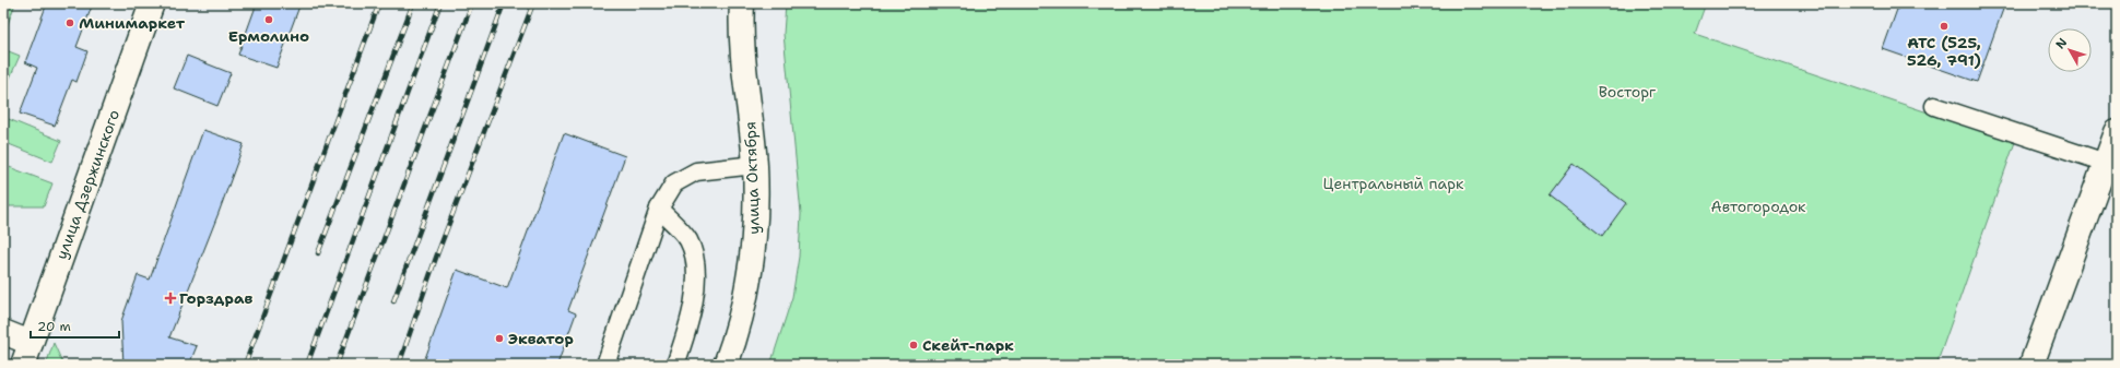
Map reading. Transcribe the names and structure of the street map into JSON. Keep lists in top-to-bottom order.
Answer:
{
  "streets": {
    "street": ["улица Октября", "улица Дзержинского"]
  },
  "parks": ["Восторг", "Центральный парк", "Автогородок"],
  "places": {
    "other": [
      "Ермолино",
      "Минимаркет",
      "АТС (525, 526, 791)",
      "Экватор",
      "Скейт-парк"
    ],
    "health": ["Горздрав"]
  },
  "scale_bar": "20 m",
  "north": "top left"
}
